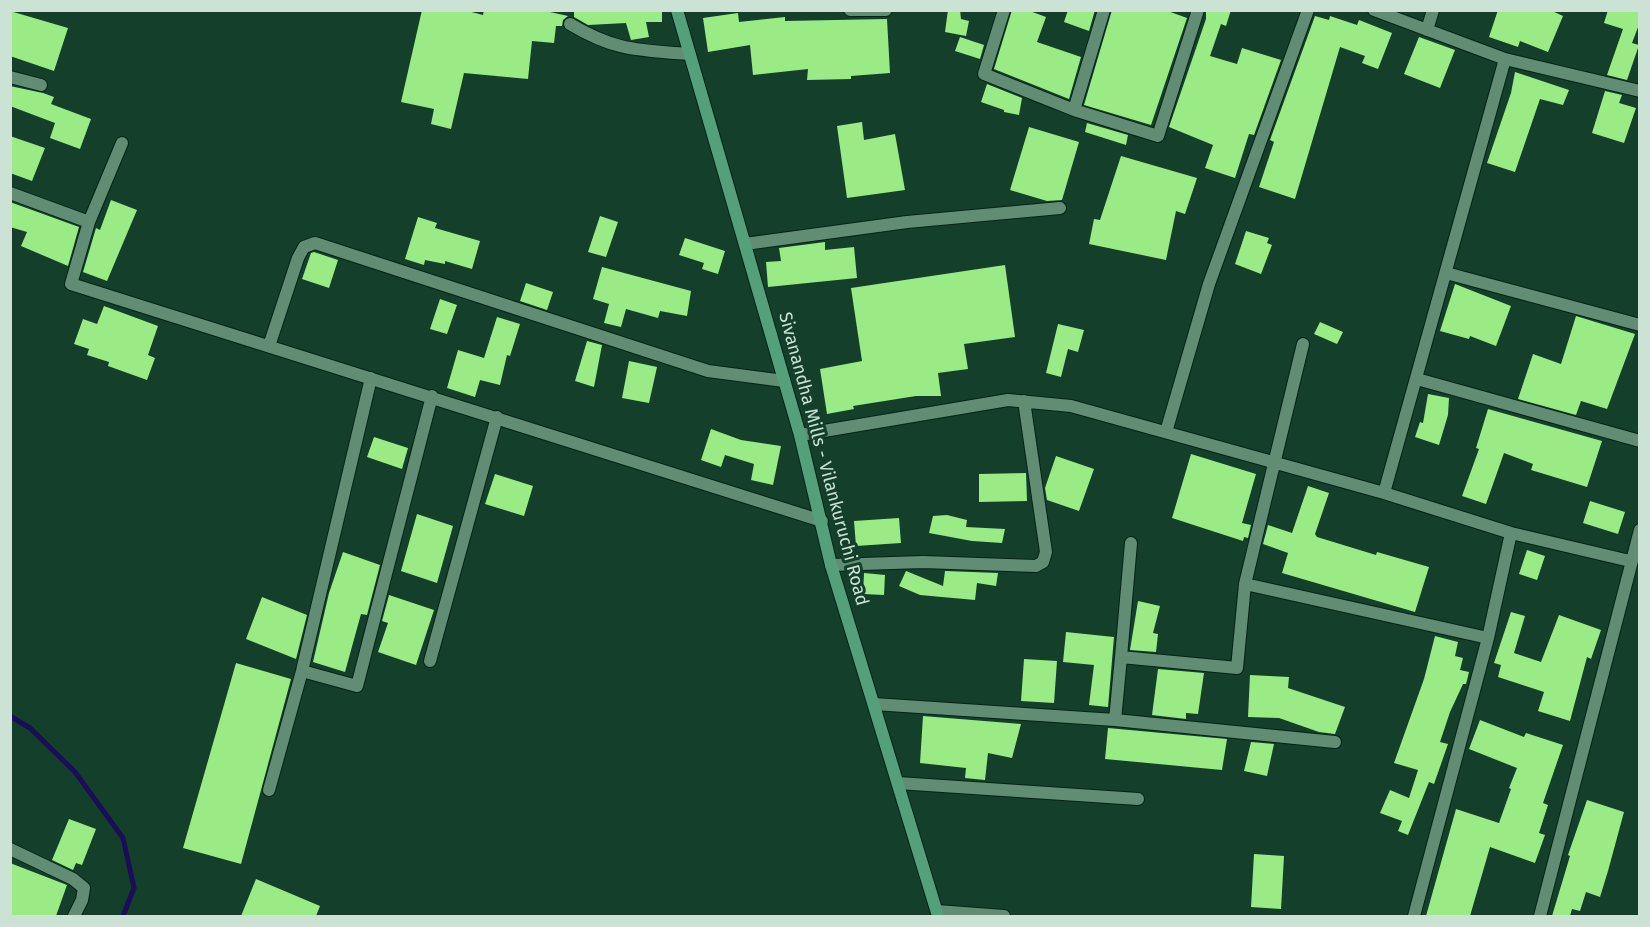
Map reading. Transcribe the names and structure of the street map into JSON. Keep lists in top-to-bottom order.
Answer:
{
  "streets": {
    "main road": ["Sivanandha Mills - Vilankuruchi Road"]
  }
}
